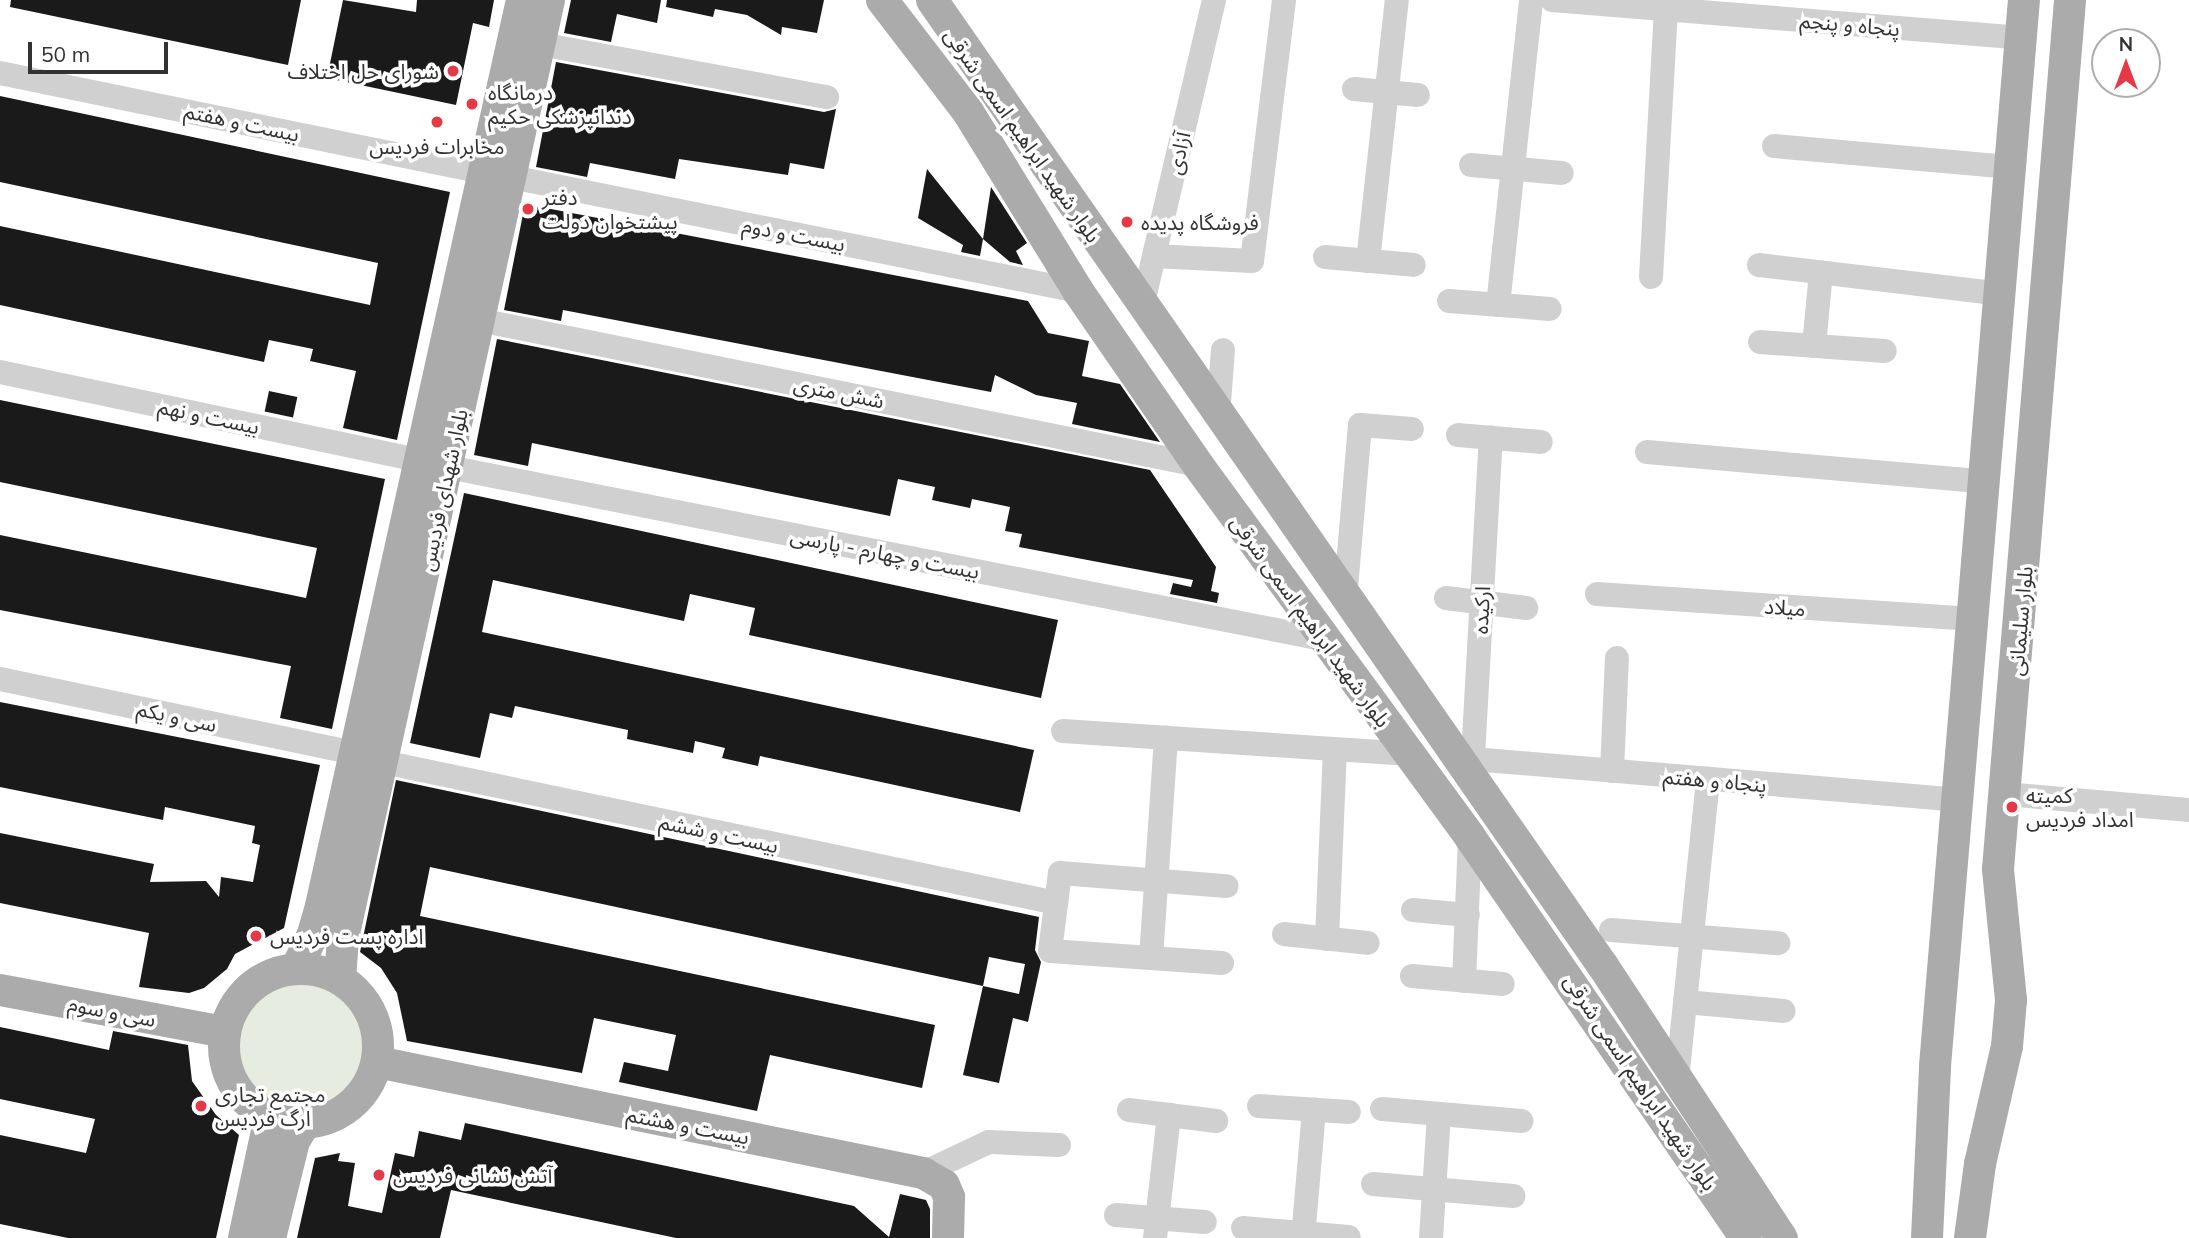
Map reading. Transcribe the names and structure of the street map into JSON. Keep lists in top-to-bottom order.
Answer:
{
  "streets": {
    "main road": [
      "بلوار شهید ابراهیم اسمی شرقی",
      "بلوار شهدای فردیس",
      "بلوار سلیمانی",
      "سی و سوم",
      "بیست و هشتم"
    ],
    "street": [
      "پنجاه و پنجم",
      "بیست و هفتم",
      "آزادی",
      "بیست و دوم",
      "شش متری",
      "بیست و نهم",
      "بیست و چهارم - پارسی",
      "میلاد",
      "ارکیده",
      "سی و یکم",
      "پنجاه و هفتم",
      "بیست و ششم"
    ]
  },
  "crossings": [
    ["بیست و هفتم", "بیست و دوم"],
    ["بیست و هفتم", "بلوار شهدای فردیس"],
    ["بلوار شهید ابراهیم اسمی شرقی", "آزادی"],
    ["بلوار شهید ابراهیم اسمی شرقی", "بیست و دوم"],
    ["بلوار شهید ابراهیم اسمی شرقی", "شش متری"],
    ["بلوار شهید ابراهیم اسمی شرقی", "بیست و چهارم - پارسی"],
    ["بلوار شهید ابراهیم اسمی شرقی", "ارکیده"],
    ["بلوار شهید ابراهیم اسمی شرقی", "پنجاه و هفتم"],
    ["بیست و دوم", "بلوار شهدای فردیس"],
    ["شش متری", "بلوار شهدای فردیس"],
    ["بیست و نهم", "بلوار شهدای فردیس"],
    ["بلوار شهدای فردیس", "بیست و چهارم - پارسی"],
    ["بلوار شهدای فردیس", "سی و یکم"],
    ["بلوار شهدای فردیس", "بیست و ششم"],
    ["بلوار شهدای فردیس", "سی و سوم"],
    ["بلوار شهدای فردیس", "بیست و هشتم"],
    ["ارکیده", "پنجاه و هفتم"],
    ["سی و سوم", "بیست و هشتم"]
  ],
  "places": [
    "شورای حل اختلاف",
    "درمانگاه دندانپزشکی حکیم",
    "مخابرات فردیس",
    "دفتر پیشتخوان دولت",
    "فروشگاه پدیده",
    "کمیته امداد فردیس",
    "اداره پست فردیس",
    "مجتمع تجاری ارگ فردیس",
    "آتش نشانی فردیس"
  ],
  "scale_bar": "50 m",
  "north": "top"
}
